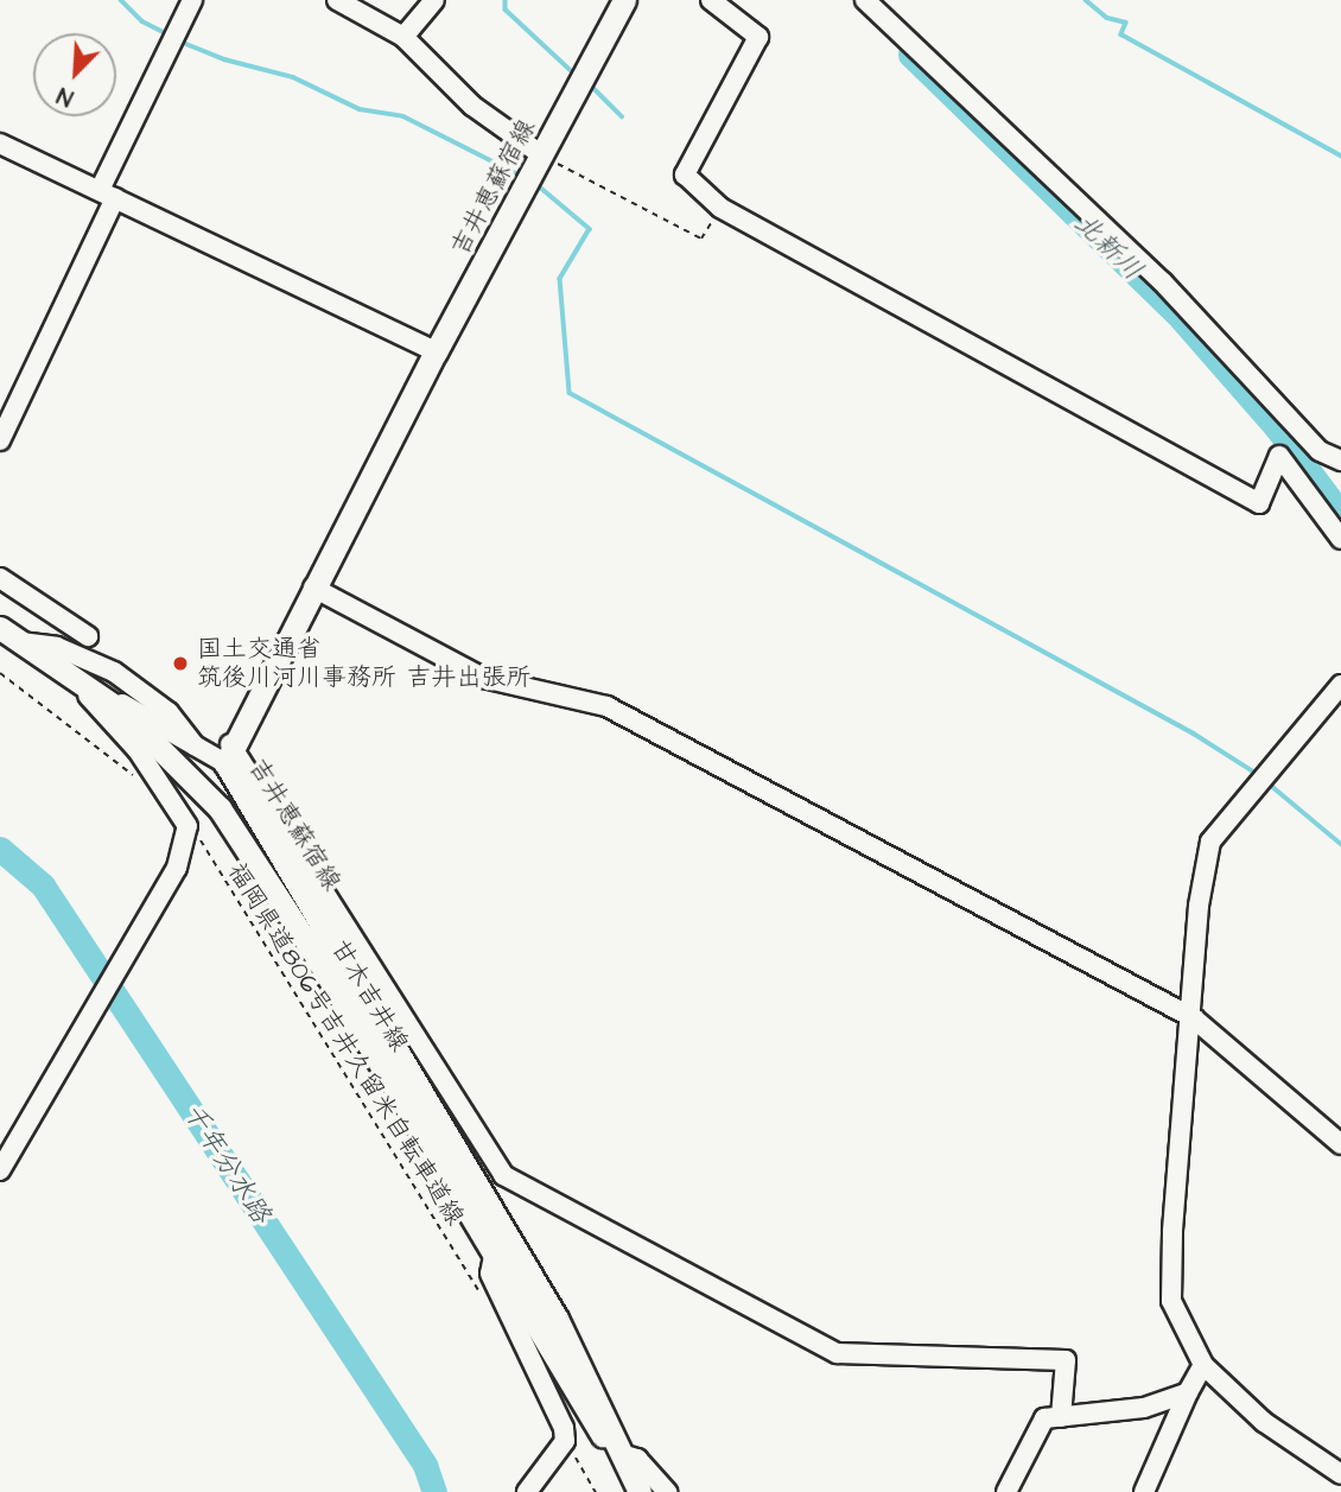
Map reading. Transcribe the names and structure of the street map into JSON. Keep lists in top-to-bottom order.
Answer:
{
  "streets": {
    "main road": ["吉井恵蘇宿線", "甘木吉井線"],
    "path": ["福岡県道806号吉井久留米自転車道線"]
  },
  "crossings": [
    ["吉井恵蘇宿線", "甘木吉井線"]
  ],
  "water": ["北新川", "千年分水路"],
  "places": ["国土交通省 筑後川河川事務所 吉井出張所"],
  "north": "bottom left"
}
